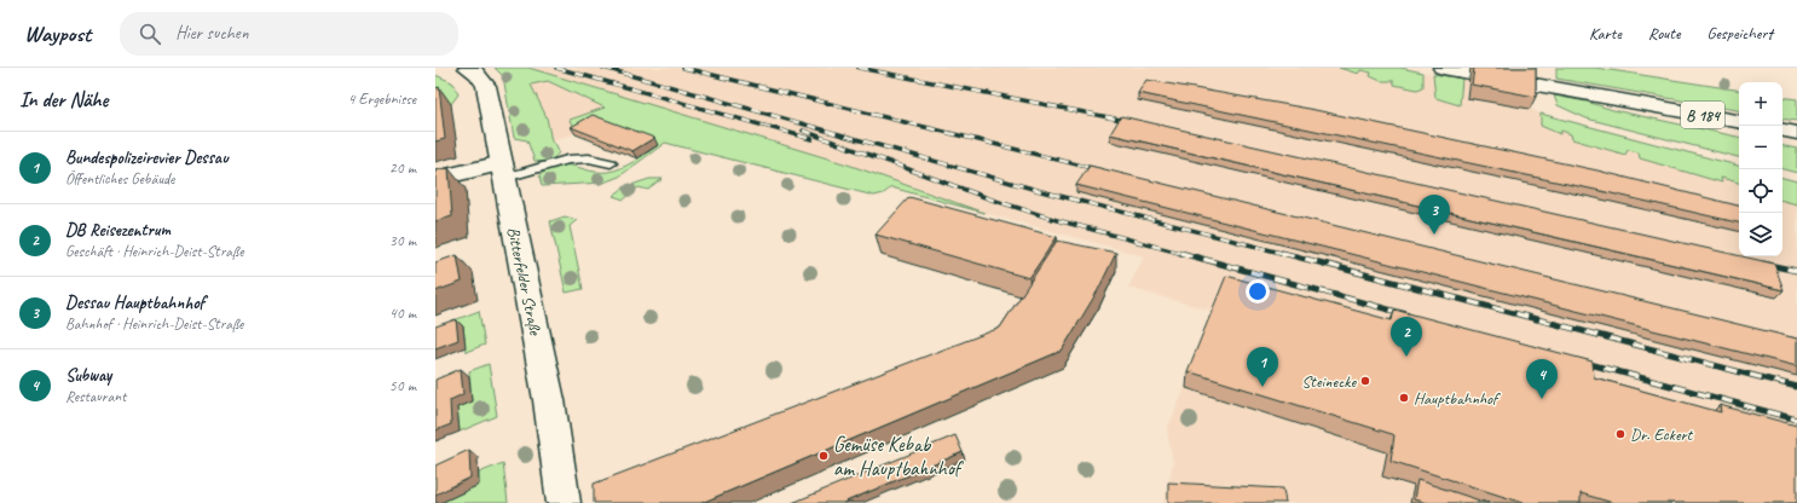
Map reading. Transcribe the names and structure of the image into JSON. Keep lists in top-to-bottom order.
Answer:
{
  "streets": {
    "street": ["B 184", "Bitterfelder Straße"]
  },
  "places": [
    "Steinecke",
    "Hauptbahnhof",
    "Dr. Eckert",
    "Gemüse Kebab am Hauptbahnhof"
  ],
  "page": {
    "header": "Waypost",
    "search": "Hier suchen",
    "nav": ["Karte", "Route", "Gespeichert"],
    "heading": ["In der Nähe", "4 Ergebnisse"],
    "map_buttons": ["+", "−"],
    "list": [
      {
        "mark": "1",
        "name": "Bundespolizeirevier Dessau",
        "note": "Öffentliches Gebäude",
        "value": "20 m"
      },
      {
        "mark": "2",
        "name": "DB Reisezentrum",
        "note": "Geschäft · Heinrich-Deist-Straße",
        "value": "30 m"
      },
      {
        "mark": "3",
        "name": "Dessau Hauptbahnhof",
        "note": "Bahnhof · Heinrich-Deist-Straße",
        "value": "40 m"
      },
      {
        "mark": "4",
        "name": "Subway",
        "note": "Restaurant",
        "value": "50 m"
      }
    ],
    "pins": [
      "3",
      "2",
      "1",
      "4"
    ]
  }
}
